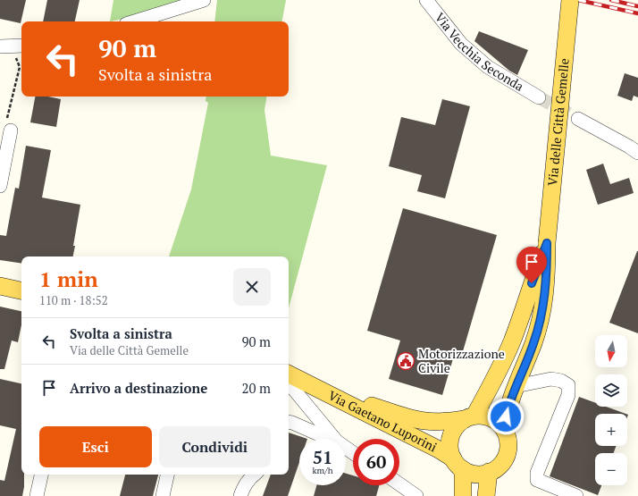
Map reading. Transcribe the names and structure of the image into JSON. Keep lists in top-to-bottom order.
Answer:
{
  "streets": {
    "main road": ["Via delle Città Gemelle", "Via Gaetano Luporini"],
    "street": ["Via Vecchia Seconda"]
  },
  "crossings": [
    ["Via delle Città Gemelle", "Via Gaetano Luporini"]
  ],
  "places": {
    "public building": ["Motorizzazione Civile"]
  },
  "north": "bottom",
  "page": {
    "turn": ["90 m", "Svolta a sinistra"],
    "heading": ["1 min", "110 m · 18:52"],
    "list": [
      {
        "name": "Svolta a sinistra",
        "note": "Via delle Città Gemelle",
        "value": "90 m"
      },
      {
        "name": "Arrivo a destinazione",
        "value": "20 m"
      }
    ],
    "map_buttons": ["+", "−"],
    "buttons": ["Esci", "Condividi"],
    "speed": "51 km/h",
    "limit": "60"
  }
}
